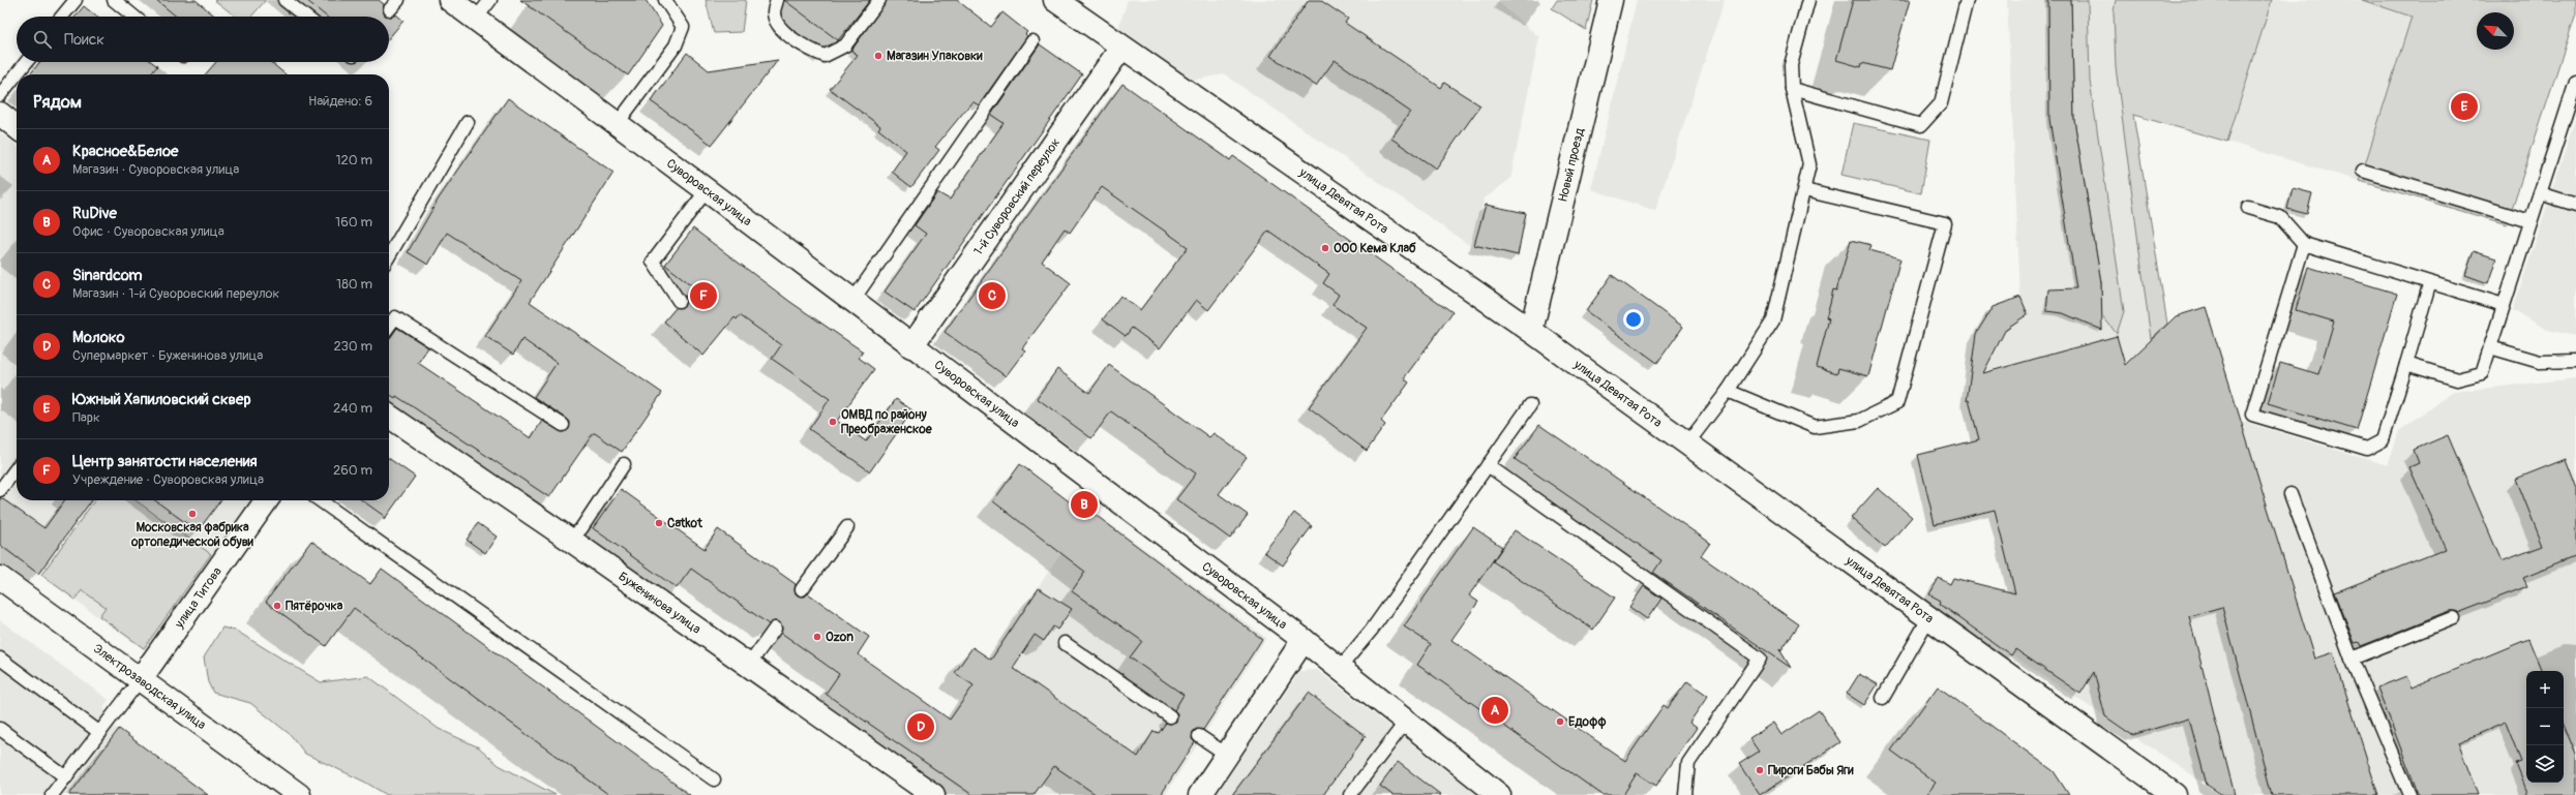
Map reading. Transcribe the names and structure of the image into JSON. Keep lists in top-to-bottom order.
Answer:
{
  "streets": {
    "street": [
      "Новый проезд",
      "Суворовская улица",
      "1-й Суворовский переулок",
      "улица Девятая Рота",
      "улица Титова",
      "Буженинова улица",
      "Электрозаводская улица"
    ]
  },
  "crossings": [
    ["Новый проезд", "улица Девятая Рота"],
    ["Суворовская улица", "1-й Суворовский переулок"],
    ["1-й Суворовский переулок", "улица Девятая Рота"],
    ["улица Титова", "Электрозаводская улица"]
  ],
  "places": [
    "Магазин Упаковки",
    "ООО Кема Клаб",
    "ОМВД по району Преображенское",
    "Московская фабрика ортопедической обуви",
    "Catkot",
    "Пятёрочка",
    "Ozon",
    "Едофф",
    "Пироги Бабы Яги"
  ],
  "north": "top left",
  "page": {
    "search": "Поиск",
    "heading": ["Рядом", "Найдено: 6"],
    "pins": [
      "E",
      "C",
      "F",
      "B",
      "A",
      "D"
    ],
    "list": [
      {
        "mark": "A",
        "name": "Красное&Белое",
        "note": "Магазин · Суворовская улица",
        "value": "120 m"
      },
      {
        "mark": "B",
        "name": "RuDive",
        "note": "Офис · Суворовская улица",
        "value": "160 m"
      },
      {
        "mark": "C",
        "name": "Sinardcom",
        "note": "Магазин · 1-й Суворовский переулок",
        "value": "180 m"
      },
      {
        "mark": "D",
        "name": "Молоко",
        "note": "Супермаркет · Буженинова улица",
        "value": "230 m"
      },
      {
        "mark": "E",
        "name": "Южный Хапиловский сквер",
        "note": "Парк",
        "value": "240 m"
      },
      {
        "mark": "F",
        "name": "Центр занятости населения",
        "note": "Учреждение · Суворовская улица",
        "value": "260 m"
      }
    ],
    "map_buttons": ["+", "−"]
  }
}
